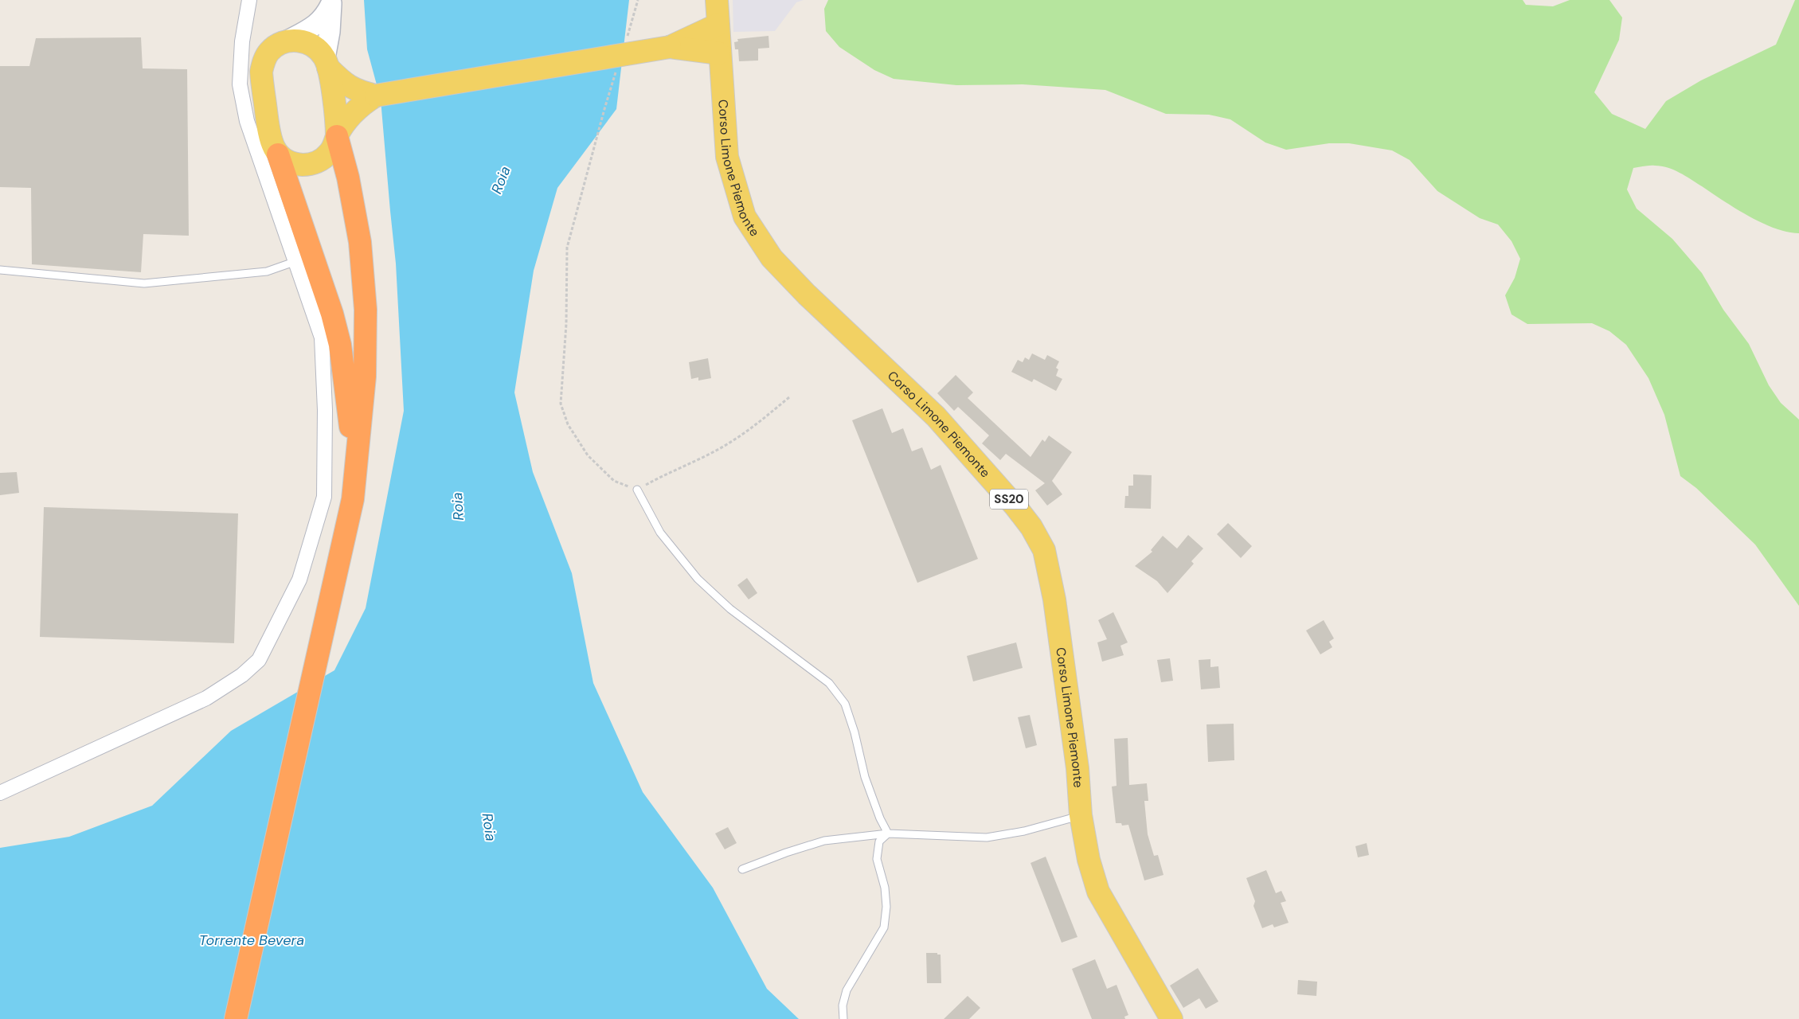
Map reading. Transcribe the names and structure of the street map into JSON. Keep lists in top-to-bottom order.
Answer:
{
  "streets": {
    "main road": ["Corso Limone Piemonte", "SS20"]
  },
  "crossings": [
    ["Corso Limone Piemonte", "SS20"]
  ],
  "water": ["Roia", "Torrente Bevera"]
}
